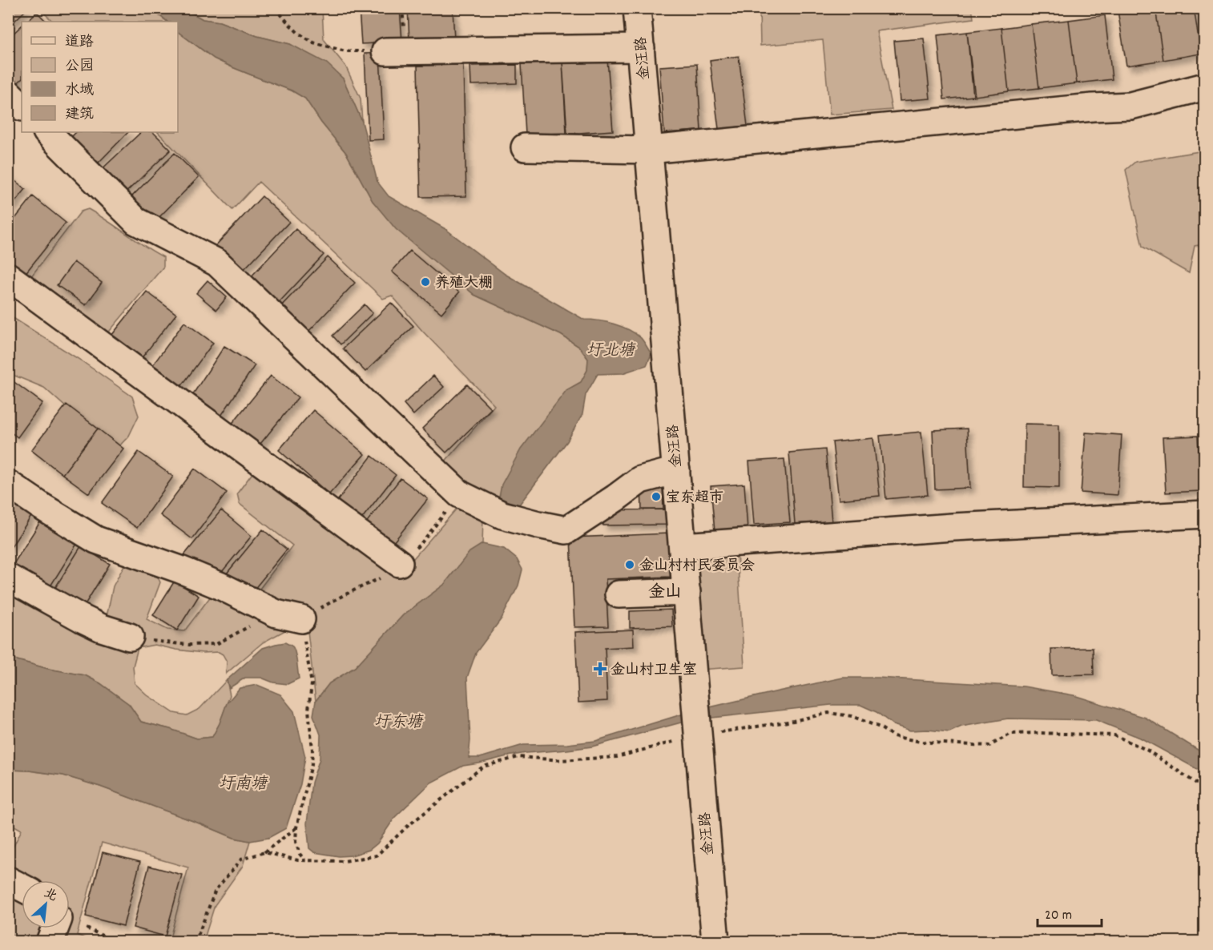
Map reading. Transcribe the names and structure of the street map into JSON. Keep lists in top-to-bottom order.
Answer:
{
  "streets": {
    "street": ["金汪路"]
  },
  "districts": ["金山"],
  "water": ["圩北塘", "圩东塘", "圩南塘"],
  "places": {
    "other": ["养殖大棚", "宝东超市", "金山村村民委员会"],
    "health": ["金山村卫生室"]
  },
  "legend": [
    "道路",
    "公园",
    "水域",
    "建筑"
  ],
  "scale_bar": "20 m",
  "north": "top right"
}
